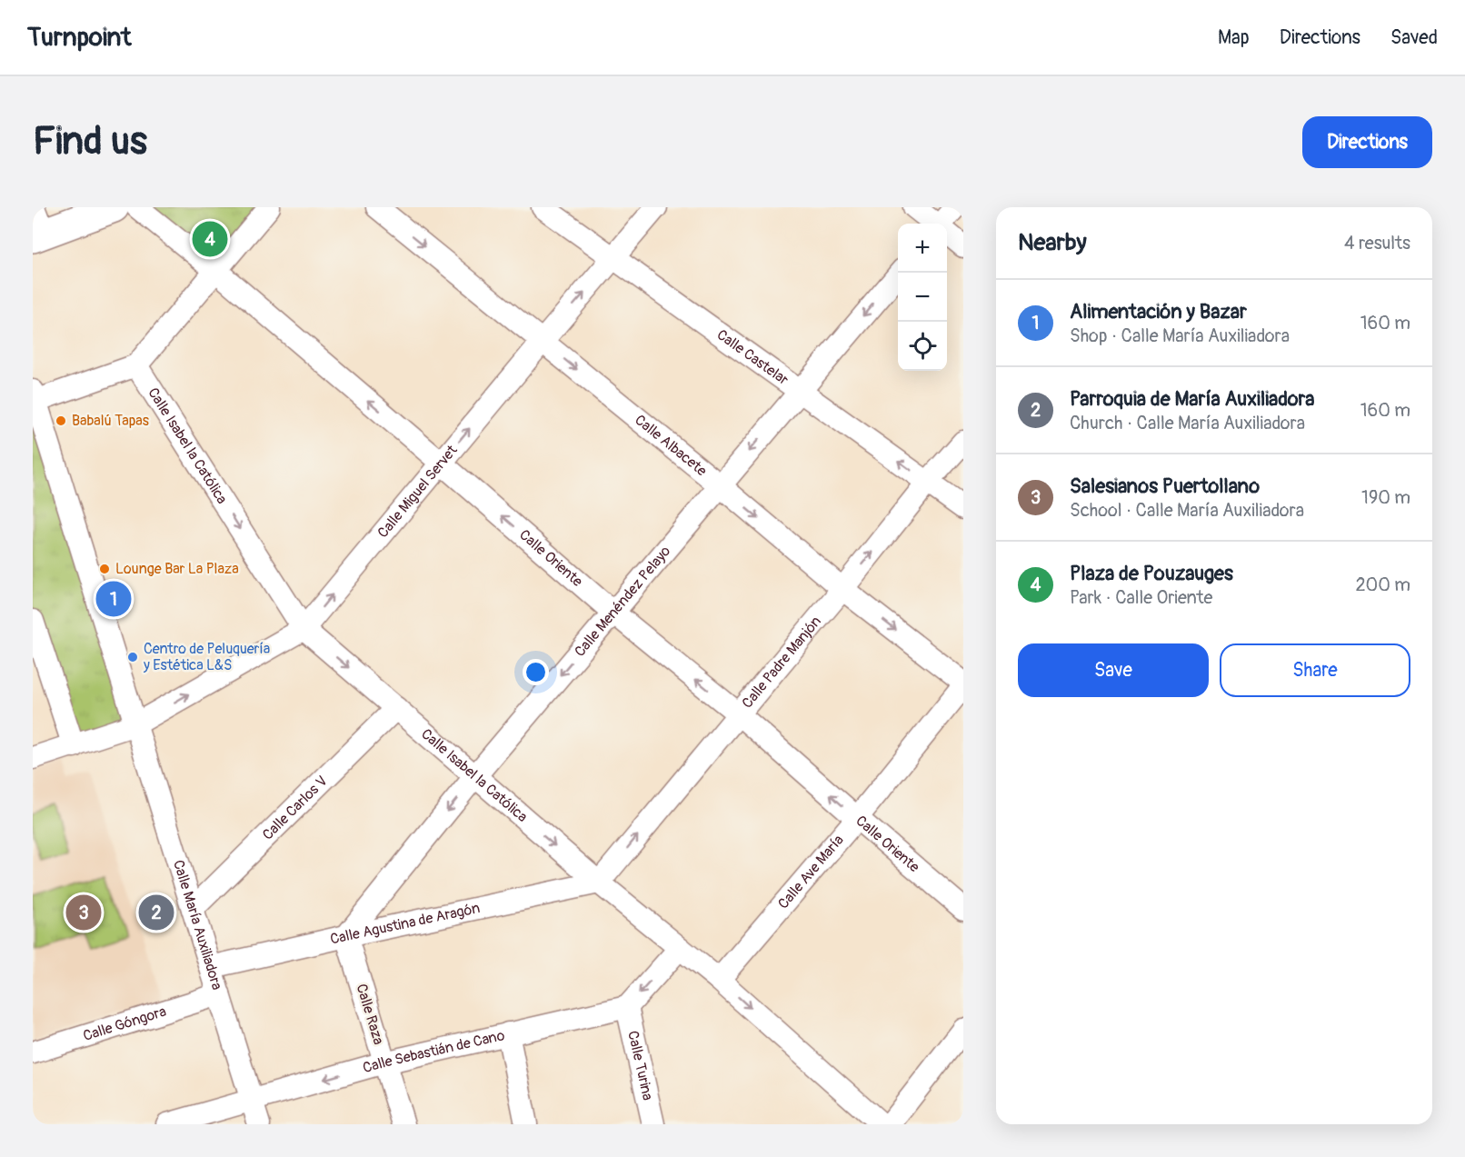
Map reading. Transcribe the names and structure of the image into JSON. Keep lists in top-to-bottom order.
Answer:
{
  "streets": {
    "street": [
      "Calle Castelar",
      "Calle Isabel la Católica",
      "Calle Albacete",
      "Calle Miguel Servet",
      "Calle Oriente",
      "Calle Menéndez Pelayo",
      "Calle Padre Manjón",
      "Calle Carlos V",
      "Calle Ave María",
      "Calle María Auxiliadora",
      "Calle Agustina de Aragón",
      "Calle Raza",
      "Calle Góngora",
      "Calle Sebastián de Cano",
      "Calle Turina"
    ]
  },
  "crossings": [
    ["Calle Castelar", "Calle Miguel Servet"],
    ["Calle Castelar", "Calle Menéndez Pelayo"],
    ["Calle Castelar", "Calle Padre Manjón"],
    ["Calle Isabel la Católica", "Calle Miguel Servet"],
    ["Calle Isabel la Católica", "Calle Menéndez Pelayo"],
    ["Calle Isabel la Católica", "Calle Padre Manjón"],
    ["Calle Isabel la Católica", "Calle Carlos V"],
    ["Calle Isabel la Católica", "Calle Ave María"],
    ["Calle Isabel la Católica", "Calle Agustina de Aragón"],
    ["Calle Albacete", "Calle Miguel Servet"],
    ["Calle Albacete", "Calle Menéndez Pelayo"],
    ["Calle Albacete", "Calle Padre Manjón"],
    ["Calle Albacete", "Calle Ave María"],
    ["Calle Miguel Servet", "Calle Oriente"],
    ["Calle Miguel Servet", "Calle María Auxiliadora"],
    ["Calle Oriente", "Calle Menéndez Pelayo"],
    ["Calle Oriente", "Calle Padre Manjón"],
    ["Calle Oriente", "Calle Ave María"],
    ["Calle Menéndez Pelayo", "Calle Agustina de Aragón"],
    ["Calle Menéndez Pelayo", "Calle Raza"],
    ["Calle Padre Manjón", "Calle Agustina de Aragón"],
    ["Calle Carlos V", "Calle María Auxiliadora"],
    ["Calle María Auxiliadora", "Calle Agustina de Aragón"],
    ["Calle María Auxiliadora", "Calle Góngora"],
    ["Calle María Auxiliadora", "Calle Sebastián de Cano"],
    ["Calle Agustina de Aragón", "Calle Raza"],
    ["Calle Raza", "Calle Sebastián de Cano"],
    ["Calle Sebastián de Cano", "Calle Turina"]
  ],
  "one_way": [
    "Calle Isabel la Católica",
    "Calle Albacete",
    "Calle Miguel Servet",
    "Calle Oriente",
    "Calle Menéndez Pelayo",
    "Calle Padre Manjón"
  ],
  "places": ["Babalú Tapas", "Lounge Bar La Plaza", "Centro de Peluquería y Estética L&S"],
  "page": {
    "header": "Turnpoint",
    "nav": ["Map", "Directions", "Saved"],
    "buttons": [
      "Directions",
      ["Save", "Share"]
    ],
    "title": "Find us",
    "heading": ["Nearby", "4 results"],
    "pins": [
      "4",
      "1",
      "2",
      "3"
    ],
    "map_buttons": ["+", "−"],
    "list": [
      {
        "mark": "1",
        "name": "Alimentación y Bazar",
        "note": "Shop · Calle María Auxiliadora",
        "value": "160 m"
      },
      {
        "mark": "2",
        "name": "Parroquia de María Auxiliadora",
        "note": "Church · Calle María Auxiliadora",
        "value": "160 m"
      },
      {
        "mark": "3",
        "name": "Salesianos Puertollano",
        "note": "School · Calle María Auxiliadora",
        "value": "190 m"
      },
      {
        "mark": "4",
        "name": "Plaza de Pouzauges",
        "note": "Park · Calle Oriente",
        "value": "200 m"
      }
    ]
  }
}
